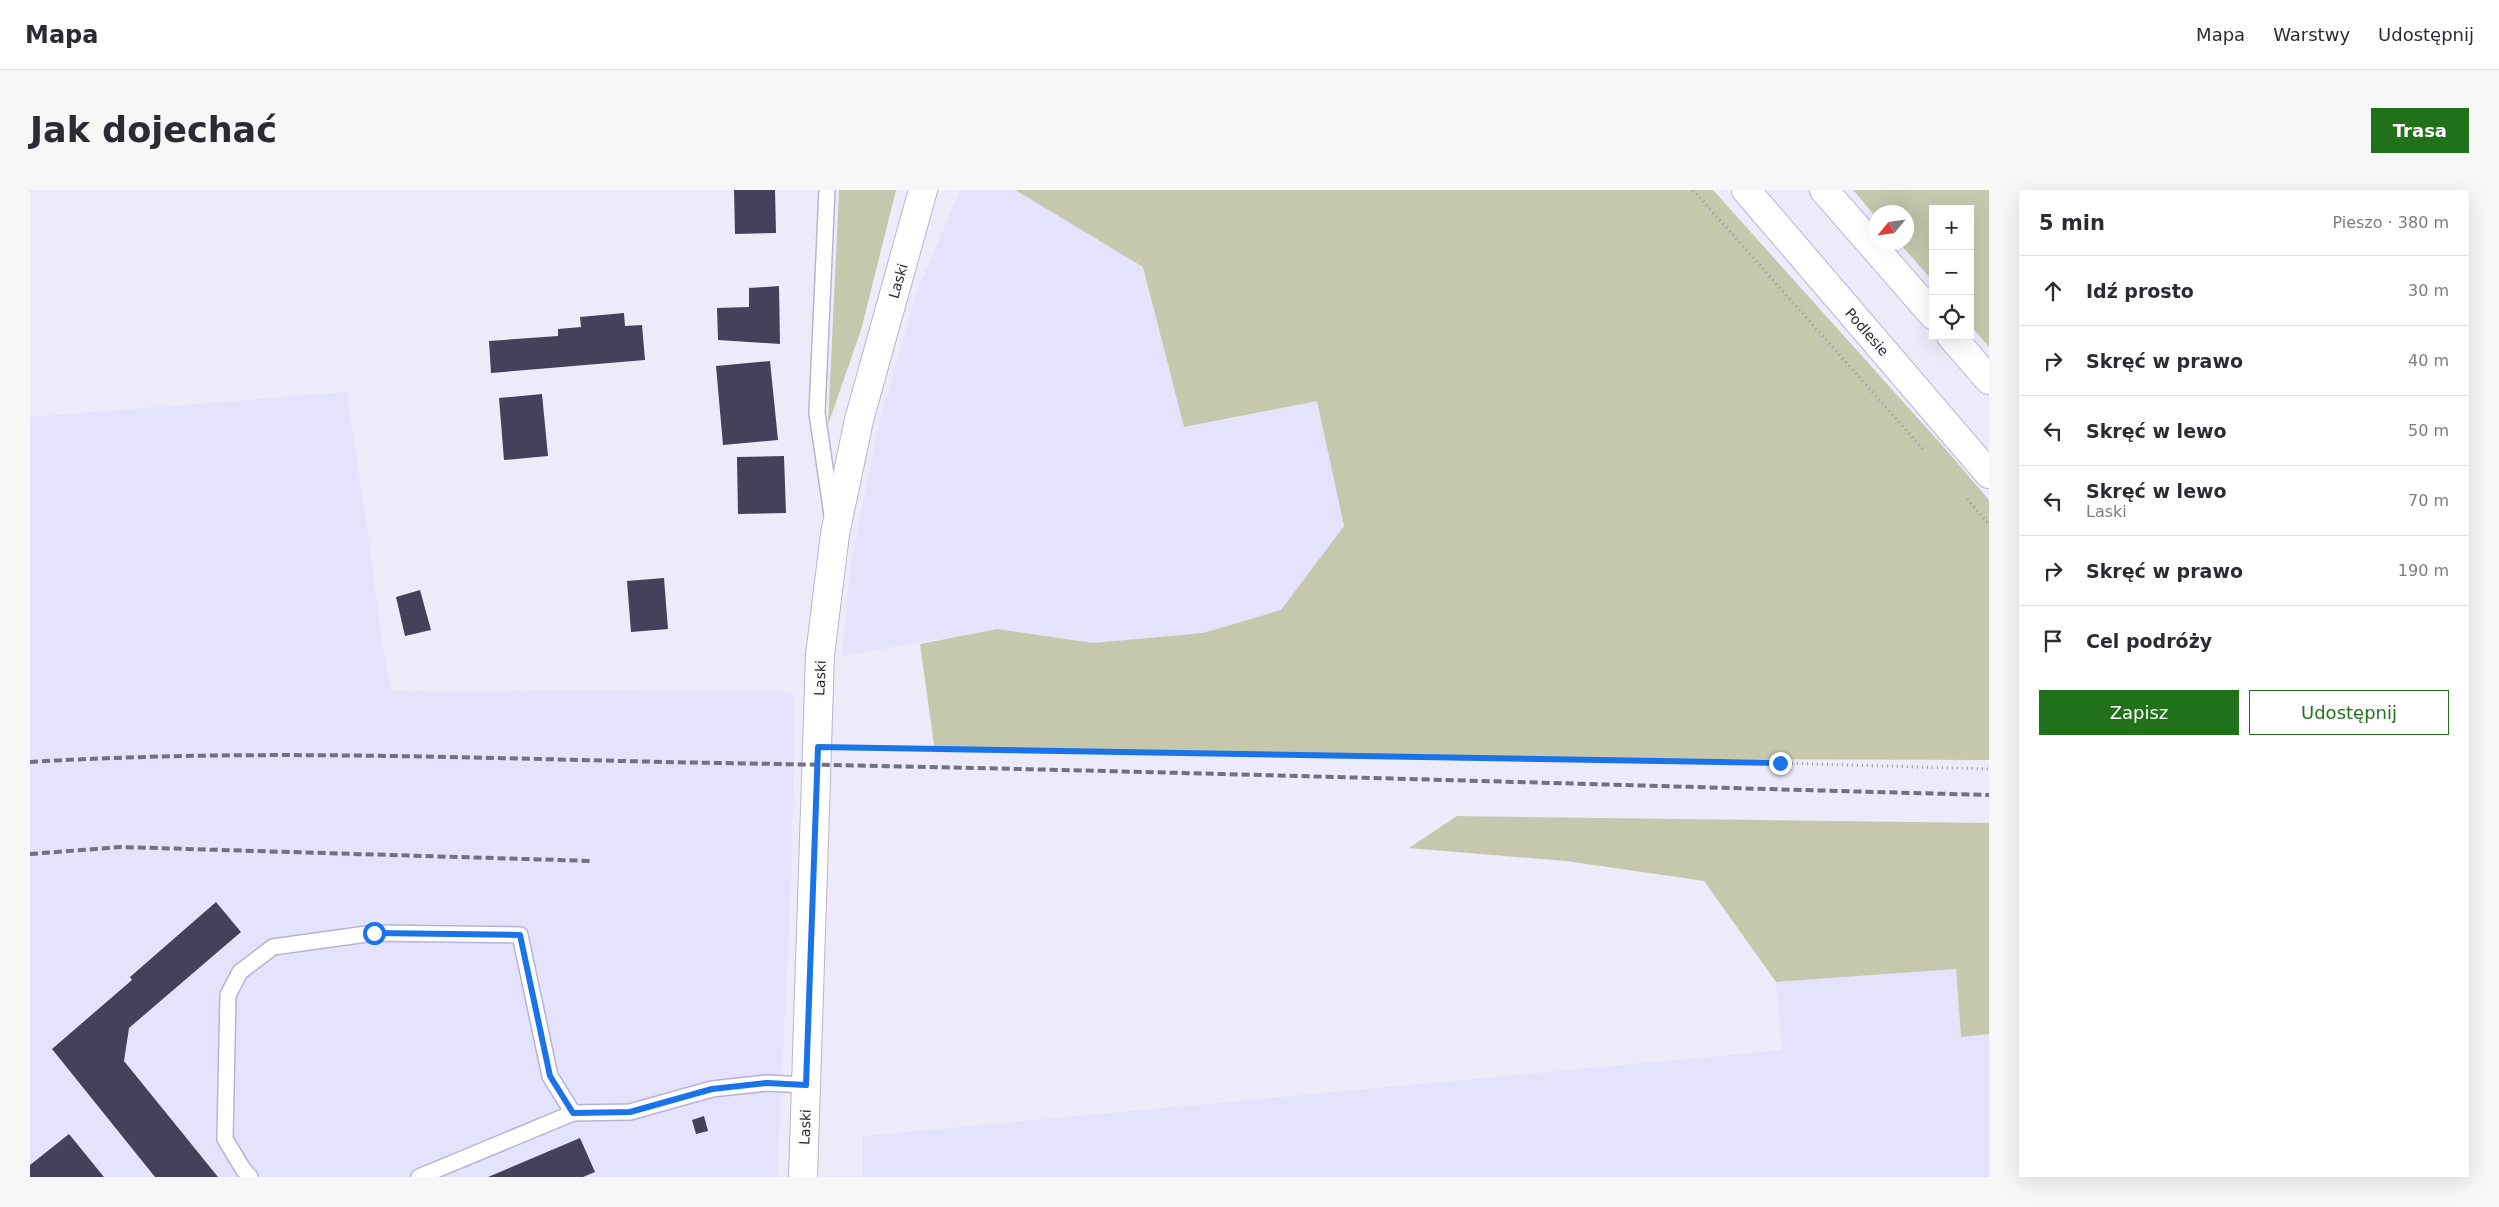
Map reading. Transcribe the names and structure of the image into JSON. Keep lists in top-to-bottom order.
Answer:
{
  "streets": {
    "street": ["Laski", "Podlesie"]
  },
  "north": "bottom left",
  "page": {
    "header": "Mapa",
    "nav": ["Mapa", "Warstwy", "Udostępnij"],
    "buttons": [
      "Trasa",
      ["Zapisz", "Udostępnij"]
    ],
    "title": "Jak dojechać",
    "heading": ["5 min", "Pieszo · 380 m"],
    "map_buttons": ["+", "−"],
    "list": [
      ["Idź prosto", "30 m"],
      ["Skręć w prawo", "40 m"],
      ["Skręć w lewo", "50 m"],
      ["Skręć w lewo", "Laski", "70 m"],
      ["Skręć w prawo", "190 m"],
      "Cel podróży"
    ]
  }
}
